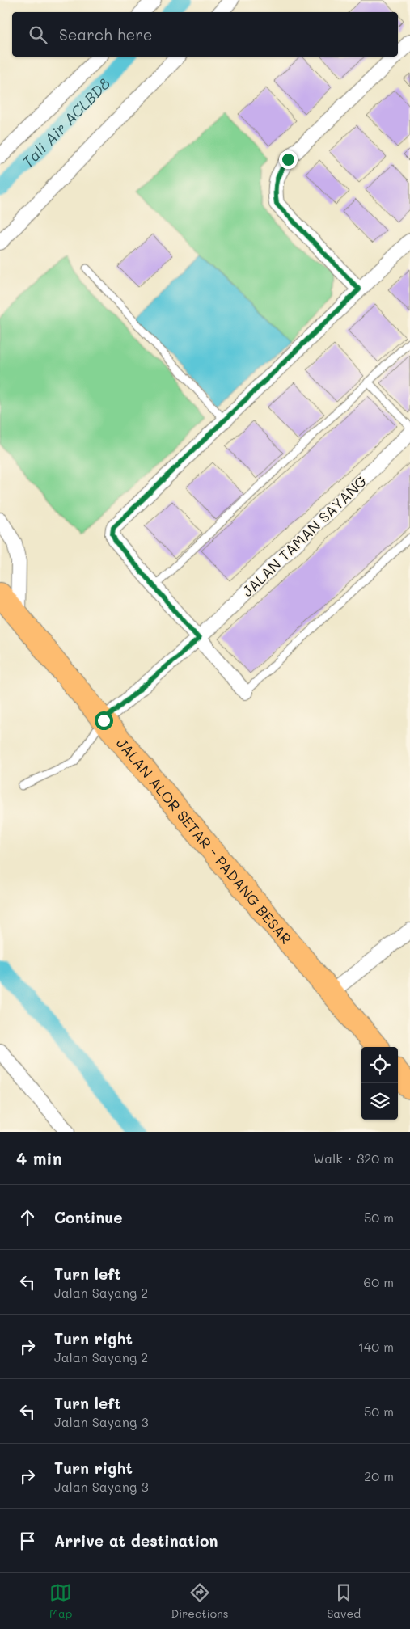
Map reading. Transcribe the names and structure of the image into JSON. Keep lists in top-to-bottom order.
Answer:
{
  "streets": {
    "main road": ["JALAN ALOR SETAR - PADANG BESAR"],
    "street": ["JALAN TAMAN SAYANG"]
  },
  "crossings": [
    ["JALAN TAMAN SAYANG", "JALAN ALOR SETAR - PADANG BESAR"]
  ],
  "water": ["Tali Air ACLBD8"],
  "page": {
    "search": "Search here",
    "heading": ["4 min", "Walk · 320 m"],
    "list": [
      ["Continue", "50 m"],
      ["Turn left", "Jalan Sayang 2", "60 m"],
      ["Turn right", "Jalan Sayang 2", "140 m"],
      ["Turn left", "Jalan Sayang 3", "50 m"],
      ["Turn right", "Jalan Sayang 3", "20 m"],
      "Arrive at destination"
    ],
    "nav": ["Map", "Directions", "Saved"]
  }
}
